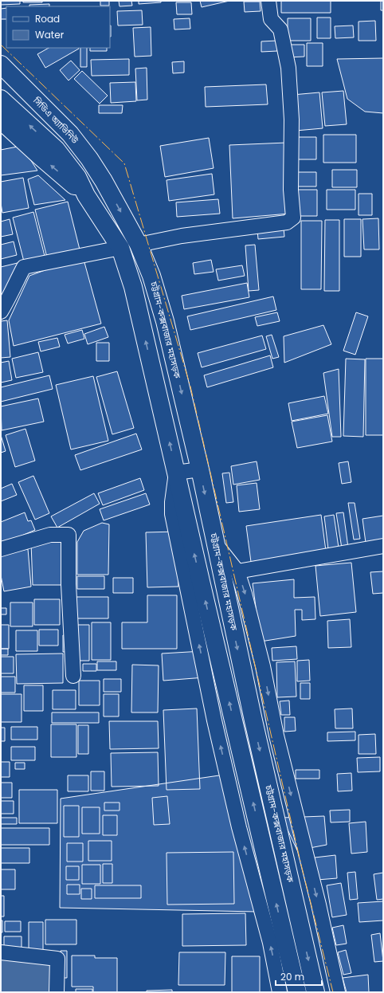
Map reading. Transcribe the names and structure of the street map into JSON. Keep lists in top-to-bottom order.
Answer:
{
  "streets": {
    "highway": ["সিডিএ অ্যাভিনিউ", "চট্টগ্রাম-কক্সবাজার মহাসড়ক"]
  },
  "crossings": [
    ["সিডিএ অ্যাভিনিউ", "চট্টগ্রাম-কক্সবাজার মহাসড়ক"]
  ],
  "legend": ["Road", "Water"],
  "scale_bar": "20 m"
}
